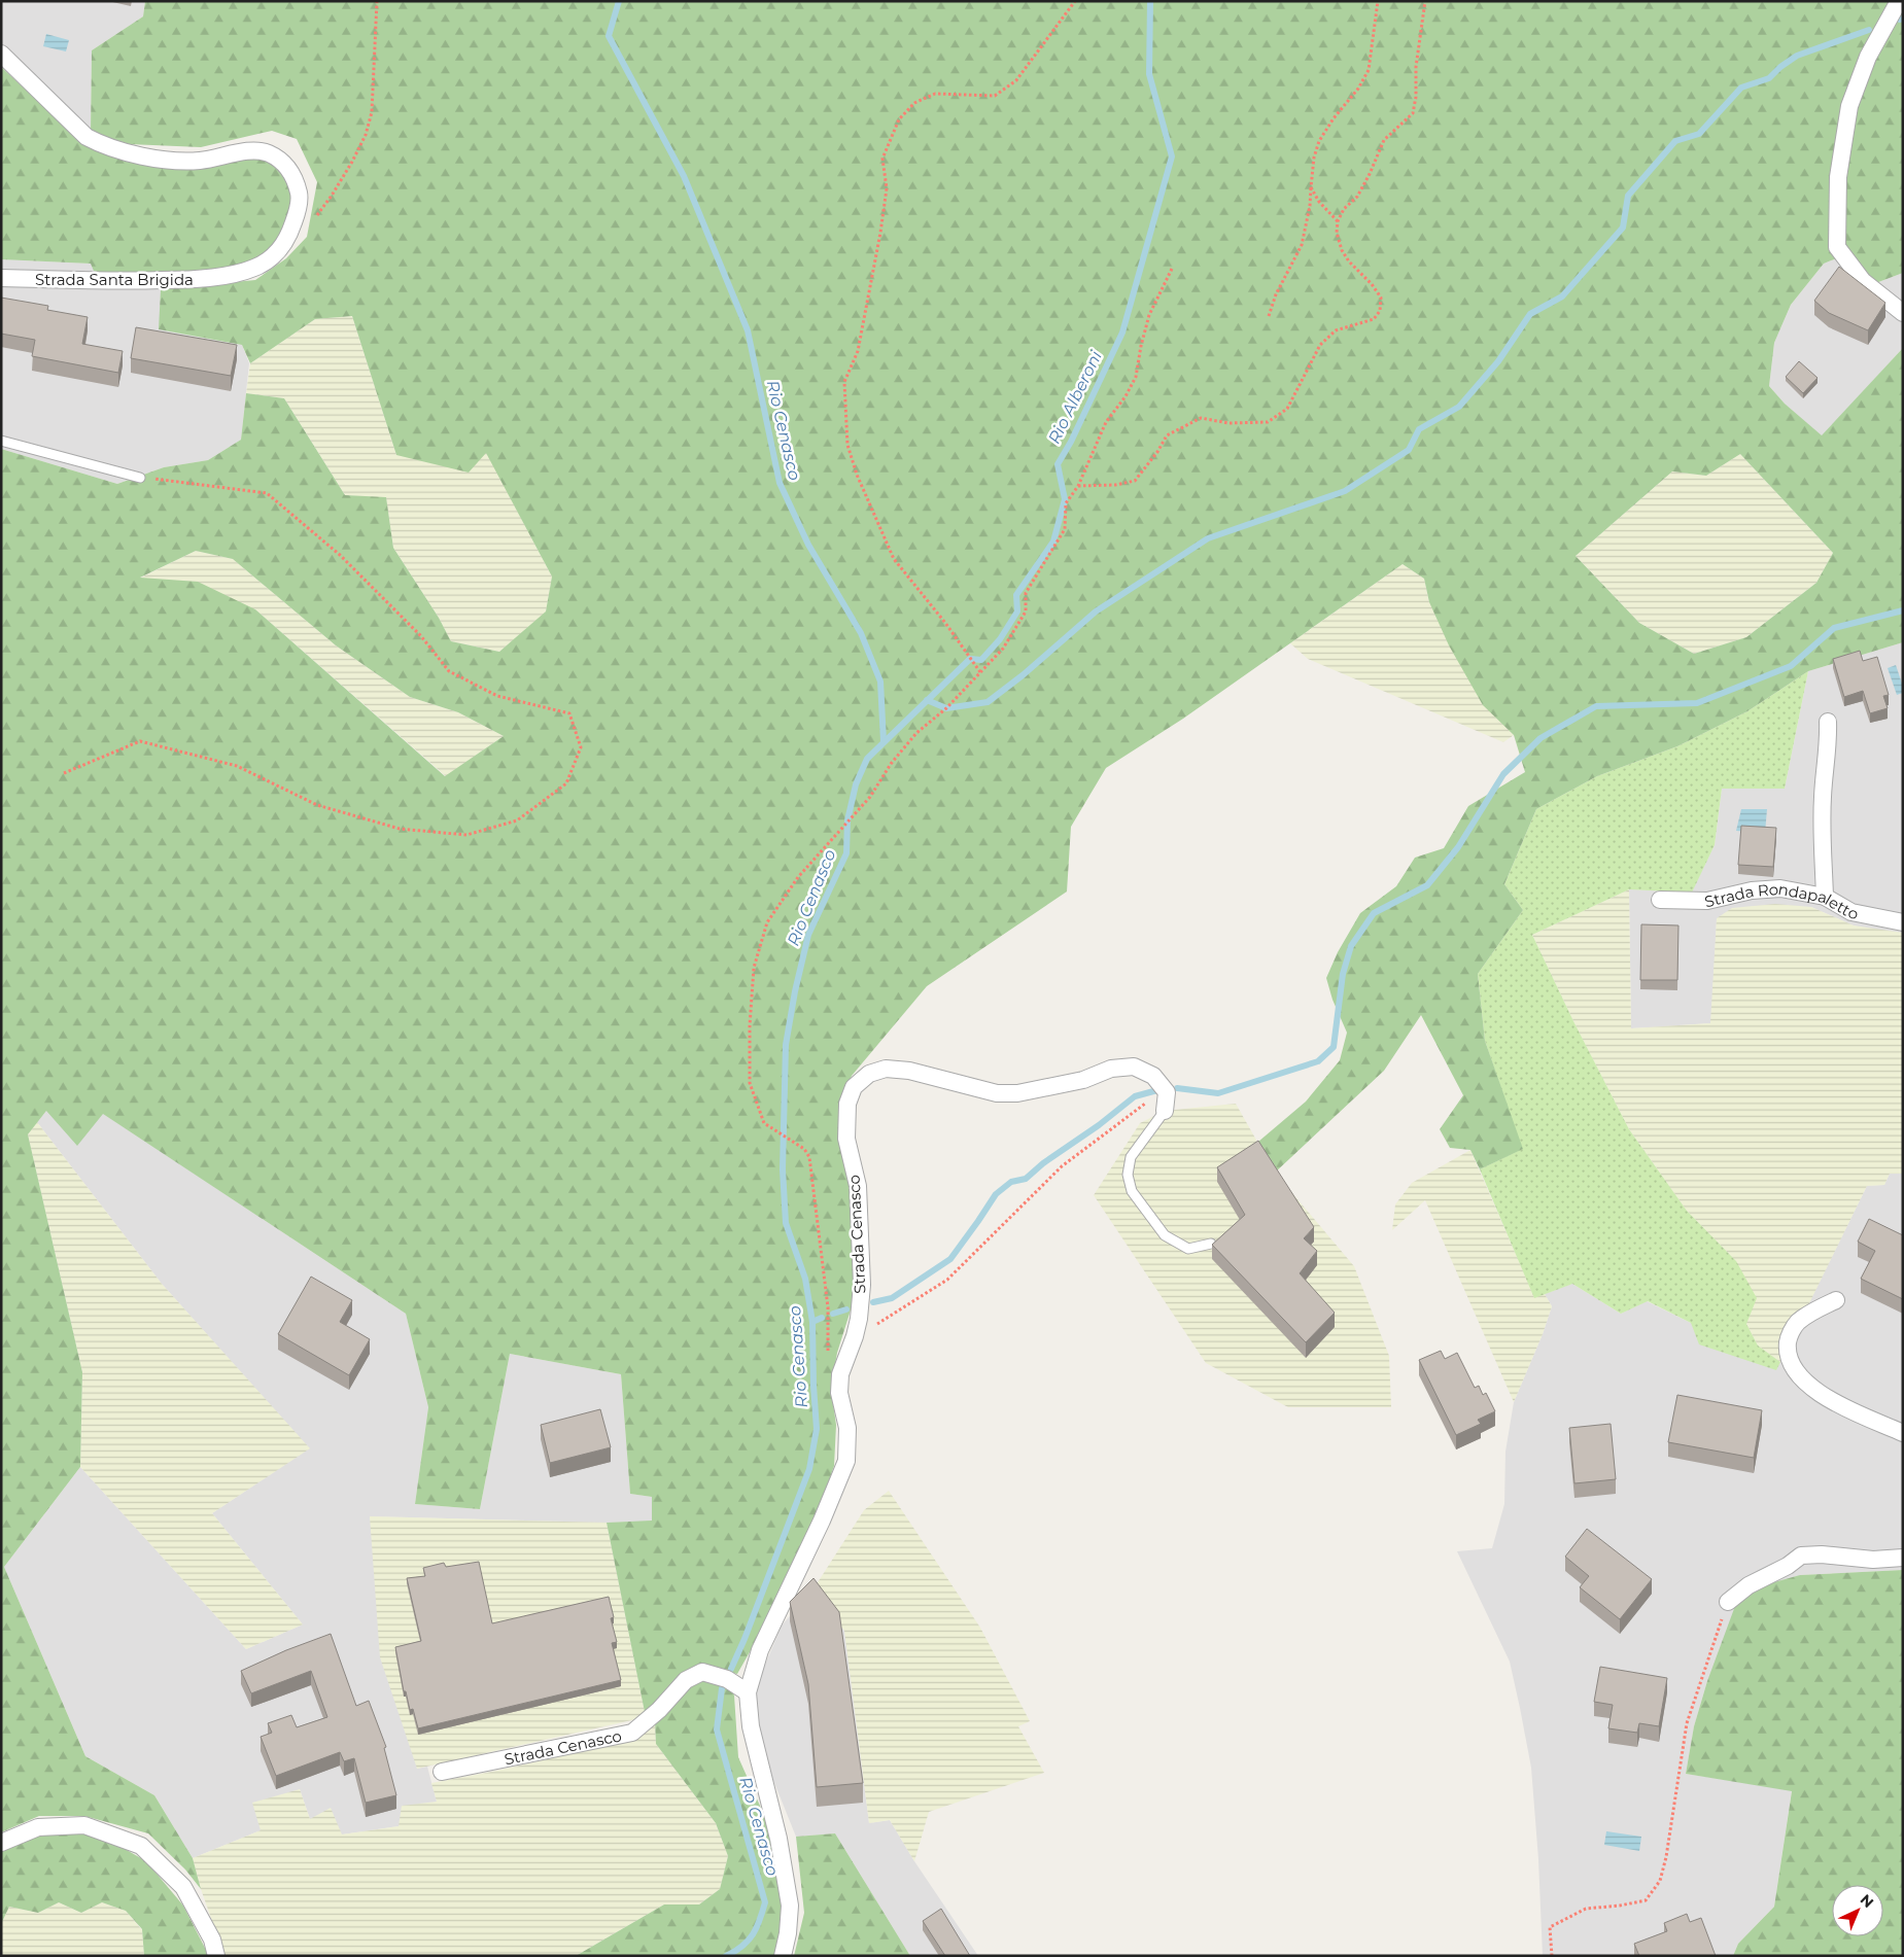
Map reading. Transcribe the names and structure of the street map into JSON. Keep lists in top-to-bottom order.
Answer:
{
  "streets": {
    "street": ["Strada Santa Brigida", "Strada Rondapaletto", "Strada Cenasco"]
  },
  "water": ["Rio Alberoni", "Rio Cenasco"],
  "north": "top right"
}
